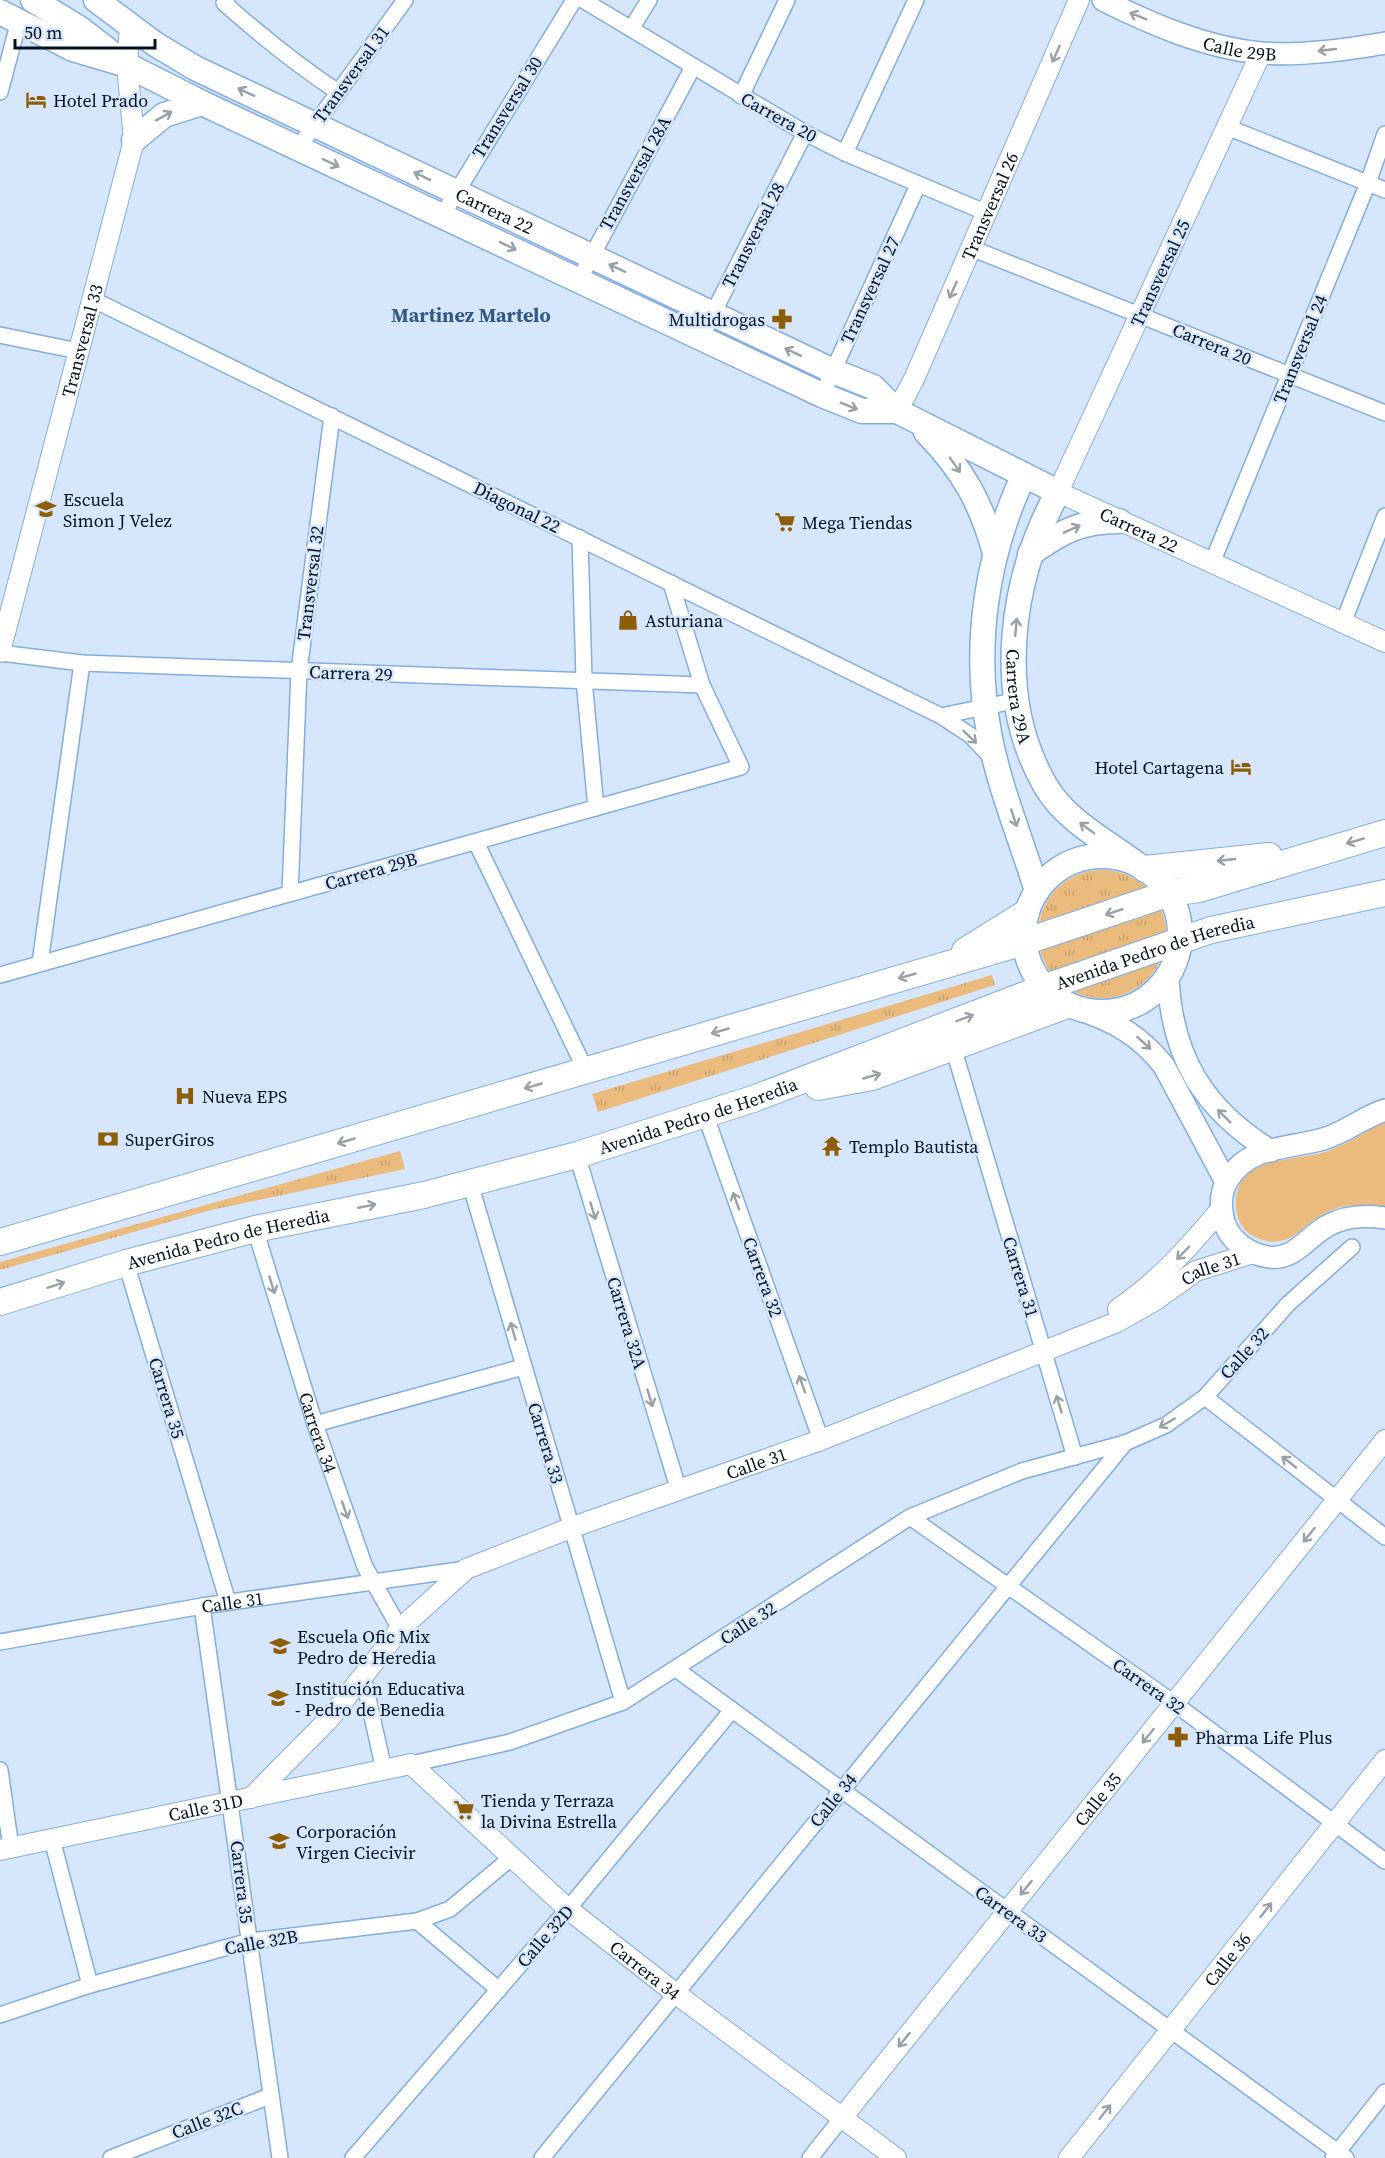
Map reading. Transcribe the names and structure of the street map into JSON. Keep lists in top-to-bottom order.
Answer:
{
  "streets": {
    "highway": ["Avenida Pedro de Heredia"],
    "main road": ["Calle 29B", "Carrera 22", "Carrera 29A"],
    "street": [
      "Transversal 31",
      "Transversal 30",
      "Carrera 20",
      "Transversal 28A",
      "Transversal 26",
      "Transversal 28",
      "Transversal 25",
      "Transversal 27",
      "Transversal 33",
      "Transversal 24",
      "Diagonal 22",
      "Transversal 32",
      "Carrera 29",
      "Carrera 29B",
      "Calle 31",
      "Carrera 32",
      "Carrera 31",
      "Carrera 32A",
      "Calle 32",
      "Carrera 35",
      "Carrera 34",
      "Carrera 33",
      "Calle 35",
      "Calle 34",
      "Calle 31D",
      "Calle 32D",
      "Calle 32B",
      "Calle 36",
      "Calle 32C"
    ]
  },
  "crossings": [
    ["Calle 29B", "Transversal 25"],
    ["Transversal 31", "Carrera 22"],
    ["Transversal 30", "Carrera 22"],
    ["Carrera 20", "Transversal 28A"],
    ["Carrera 20", "Transversal 26"],
    ["Carrera 20", "Transversal 28"],
    ["Carrera 20", "Transversal 25"],
    ["Carrera 20", "Transversal 27"],
    ["Carrera 20", "Transversal 24"],
    ["Transversal 28A", "Carrera 22"],
    ["Transversal 26", "Carrera 22"],
    ["Transversal 26", "Carrera 29A"],
    ["Carrera 22", "Transversal 28"],
    ["Carrera 22", "Transversal 25"],
    ["Carrera 22", "Transversal 27"],
    ["Carrera 22", "Transversal 33"],
    ["Carrera 22", "Transversal 24"],
    ["Carrera 22", "Carrera 29A"],
    ["Transversal 25", "Carrera 29A"],
    ["Transversal 33", "Diagonal 22"],
    ["Transversal 33", "Carrera 29"],
    ["Diagonal 22", "Transversal 32"],
    ["Diagonal 22", "Carrera 29A"],
    ["Transversal 32", "Carrera 29"],
    ["Transversal 32", "Carrera 29B"],
    ["Carrera 29", "Carrera 29B"],
    ["Avenida Pedro de Heredia", "Carrera 32"],
    ["Avenida Pedro de Heredia", "Carrera 32A"],
    ["Avenida Pedro de Heredia", "Carrera 35"],
    ["Avenida Pedro de Heredia", "Carrera 34"],
    ["Avenida Pedro de Heredia", "Carrera 33"],
    ["Calle 31", "Carrera 32"],
    ["Calle 31", "Carrera 31"],
    ["Calle 31", "Carrera 32A"],
    ["Calle 31", "Carrera 35"],
    ["Calle 31", "Carrera 34"],
    ["Calle 31", "Carrera 33"],
    ["Calle 31", "Calle 31D"],
    ["Carrera 32", "Calle 32"],
    ["Carrera 32", "Calle 35"],
    ["Carrera 32", "Calle 34"],
    ["Carrera 32", "Calle 36"],
    ["Carrera 31", "Calle 32"],
    ["Calle 32", "Carrera 34"],
    ["Calle 32", "Carrera 33"],
    ["Calle 32", "Calle 34"],
    ["Calle 32", "Calle 31D"],
    ["Carrera 35", "Calle 31D"],
    ["Carrera 35", "Calle 32B"],
    ["Carrera 35", "Calle 32C"],
    ["Carrera 34", "Calle 35"],
    ["Carrera 34", "Calle 34"],
    ["Carrera 34", "Calle 31D"],
    ["Carrera 34", "Calle 32D"],
    ["Carrera 34", "Calle 32B"],
    ["Carrera 33", "Calle 35"],
    ["Carrera 33", "Calle 34"],
    ["Carrera 33", "Calle 32D"],
    ["Carrera 33", "Calle 36"]
  ],
  "one_way": [
    "Calle 29B",
    "Carrera 32",
    "Carrera 32A",
    "Carrera 34",
    "Calle 35",
    "Calle 36"
  ],
  "districts": ["Martinez Martelo"],
  "places": {
    "hotel": ["Hotel Prado", "Hotel Cartagena"],
    "pharmacy": ["Multidrogas", "Pharma Life Plus"],
    "school or university": [
      "Escuela Simon J Velez",
      "Escuela Ofic Mix Pedro de Heredia",
      "Institución Educativa - Pedro de Benedia",
      "Corporación Virgen Ciecivir"
    ],
    "supermarket": ["Mega Tiendas", "Tienda y Terraza la Divina Estrella"],
    "shop": ["Asturiana"],
    "hospital": ["Nueva EPS"],
    "bank": ["SuperGiros"],
    "temple": ["Templo Bautista"]
  },
  "scale_bar": "50 m"
}
